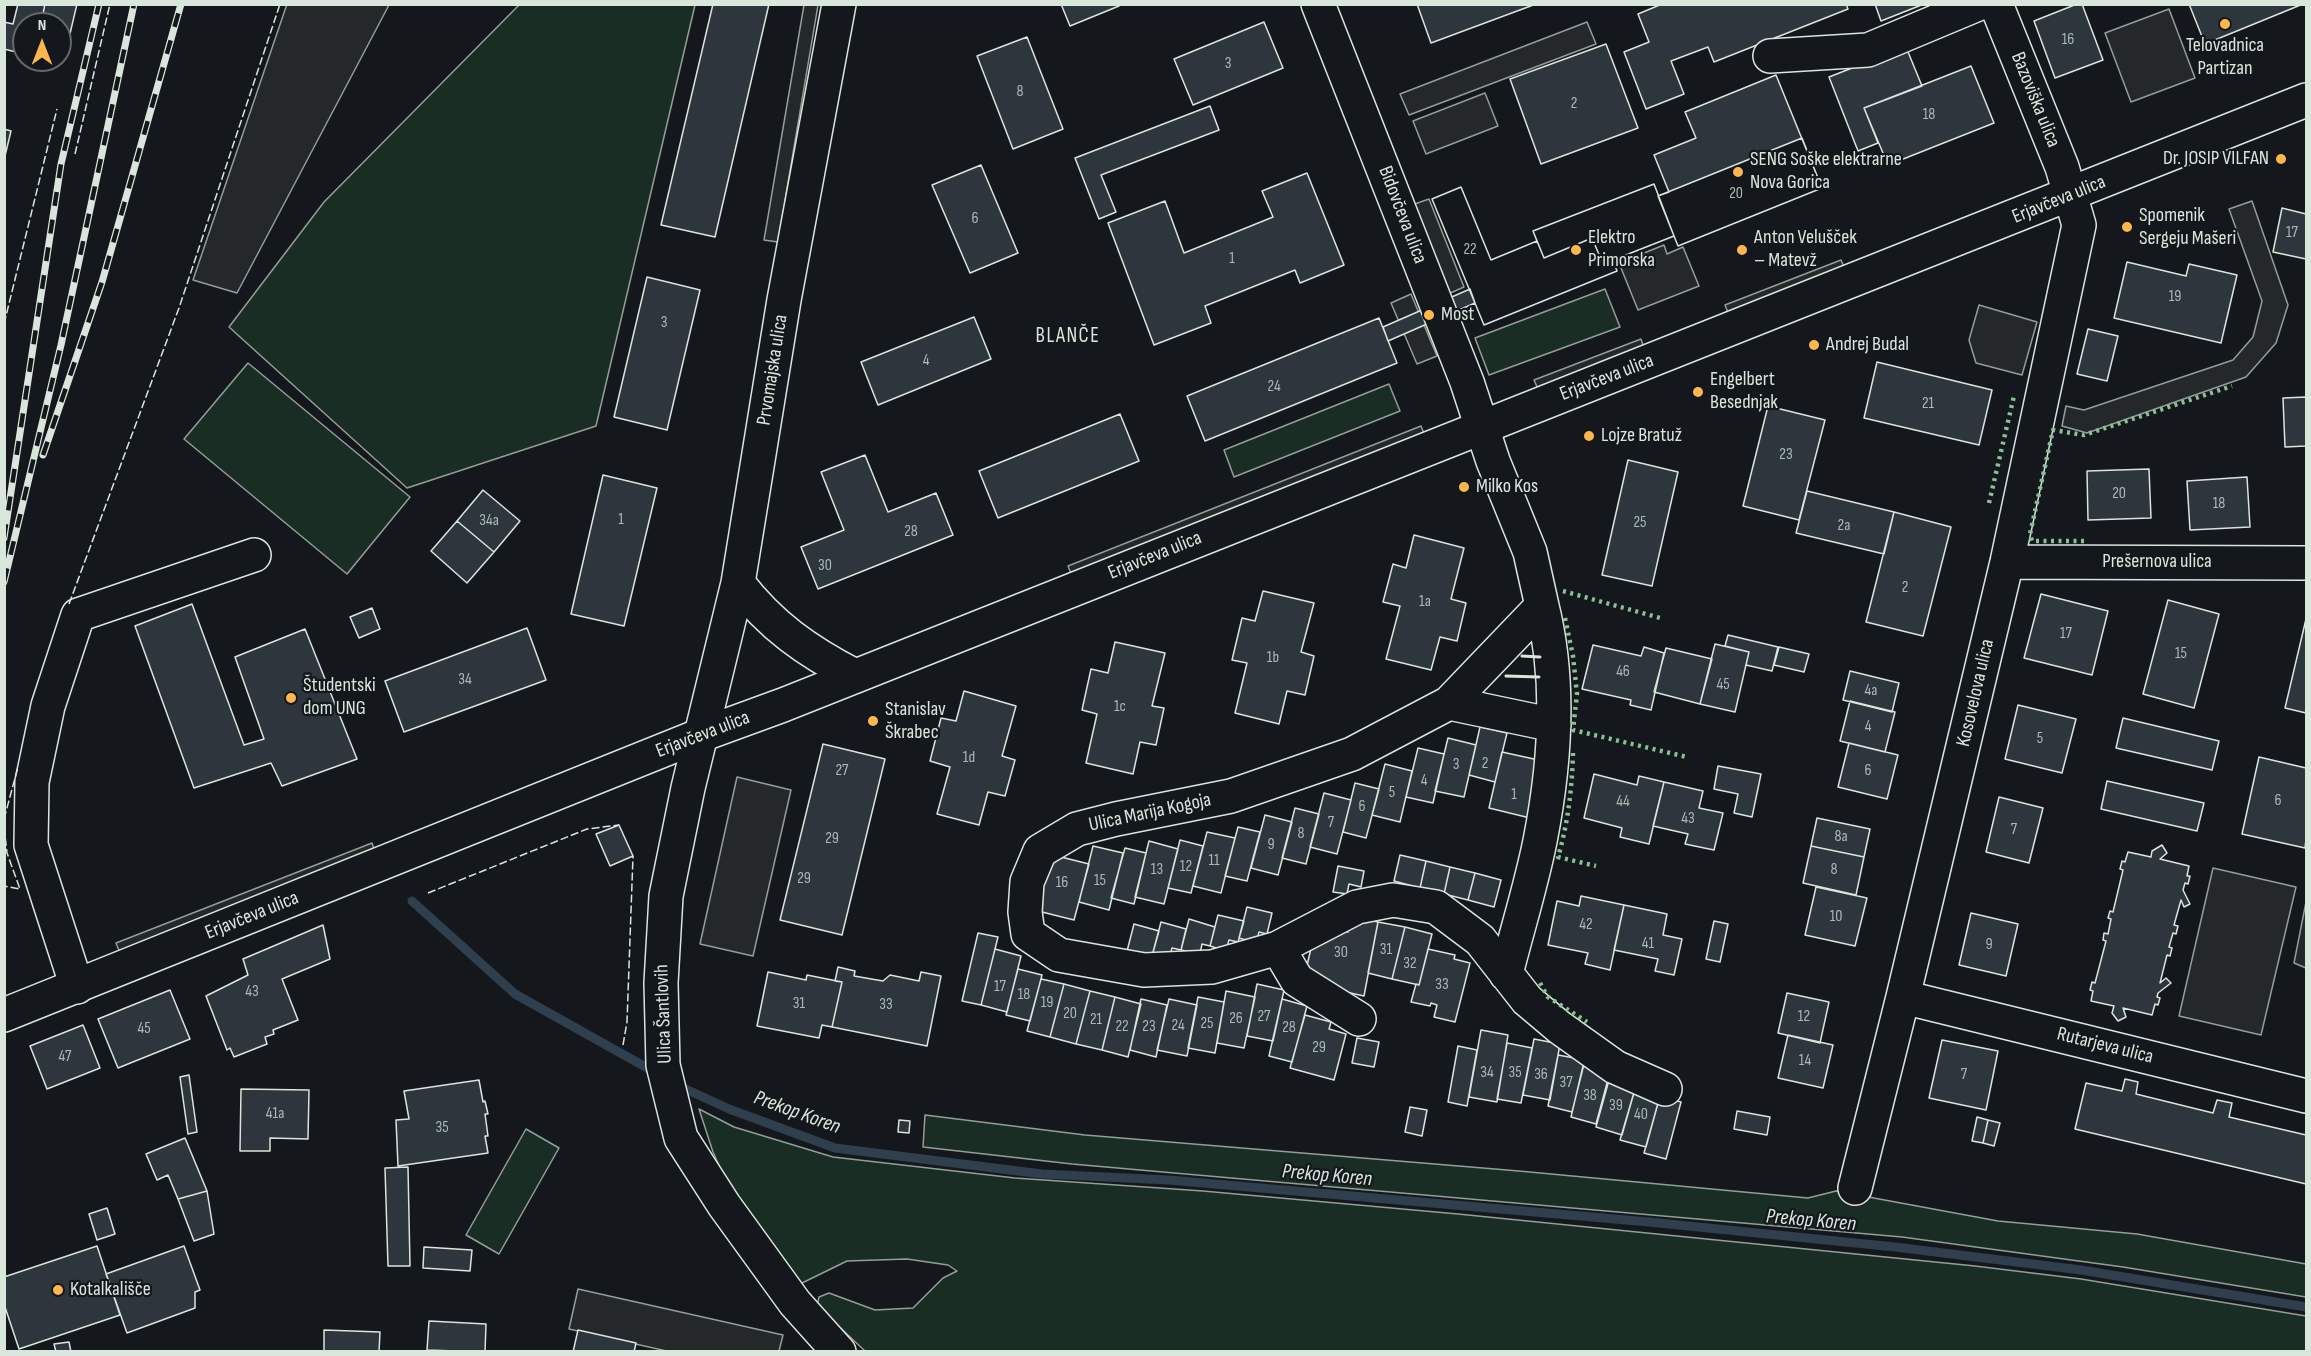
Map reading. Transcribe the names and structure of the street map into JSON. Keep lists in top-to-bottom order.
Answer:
{
  "streets": {
    "street": [
      "Bazoviška ulica",
      "Erjavčeva ulica",
      "Bidovčeva ulica",
      "Prvomajska ulica",
      "Prešernova ulica",
      "Kosovelova ulica",
      "Ulica Marija Kogoja",
      "Ulica Šantlovih",
      "Rutarjeva ulica"
    ]
  },
  "crossings": [
    ["Bazoviška ulica", "Erjavčeva ulica"],
    ["Bazoviška ulica", "Kosovelova ulica"],
    ["Erjavčeva ulica", "Bidovčeva ulica"],
    ["Erjavčeva ulica", "Prvomajska ulica"],
    ["Erjavčeva ulica", "Kosovelova ulica"],
    ["Erjavčeva ulica", "Ulica Šantlovih"],
    ["Prvomajska ulica", "Ulica Šantlovih"],
    ["Prešernova ulica", "Kosovelova ulica"],
    ["Kosovelova ulica", "Rutarjeva ulica"]
  ],
  "districts": ["BLANČE"],
  "water": ["Prekop Koren"],
  "places": [
    "Telovadnica Partizan",
    "Dr. JOSIP VILFAN",
    "SENG Soške elektrarne Nova Gorica",
    "Spomenik Sergeju Mašeri",
    "Elektro Primorska",
    "Anton Velušček – Matevž",
    "Most",
    "Andrej Budal",
    "Engelbert Besednjak",
    "Lojze Bratuž",
    "Milko Kos",
    "Študentski dom UNG",
    "Stanislav Škrabec",
    "Kotalkališče"
  ],
  "house_numbers": [
    "16",
    "3",
    "8",
    "2",
    "18",
    "20",
    "6",
    "17",
    "22",
    "1",
    "19",
    "3",
    "4",
    "24",
    "21",
    "23",
    "20",
    "18",
    "1",
    "34a",
    "25",
    "2a",
    "28",
    "30",
    "2",
    "1a",
    "17",
    "15",
    "1b",
    "46",
    "34",
    "45",
    "4a",
    "1c",
    "4",
    "5",
    "1d",
    "2",
    "3",
    "27",
    "6",
    "4",
    "5",
    "1",
    "6",
    "44",
    "6",
    "43",
    "7",
    "7",
    "8",
    "8a",
    "29",
    "9",
    "11",
    "12",
    "13",
    "8",
    "29",
    "15",
    "16",
    "10",
    "42",
    "41",
    "9",
    "31",
    "30",
    "32",
    "33",
    "17",
    "43",
    "18",
    "19",
    "31",
    "33",
    "20",
    "27",
    "12",
    "26",
    "21",
    "25",
    "24",
    "22",
    "23",
    "28",
    "45",
    "29",
    "47",
    "14",
    "34",
    "35",
    "36",
    "7",
    "37",
    "38",
    "39",
    "41a",
    "40",
    "35"
  ],
  "north": "top"
}
